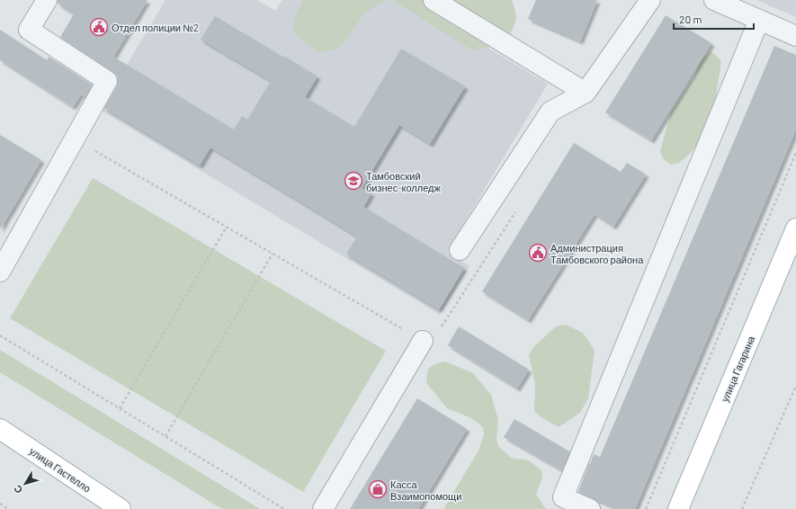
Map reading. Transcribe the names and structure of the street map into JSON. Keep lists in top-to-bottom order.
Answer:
{
  "streets": {
    "main road": ["улица Гагарина", "улица Гастелло"]
  },
  "places": {
    "public building": ["Отдел полиции №2", "Администрация Тамбовского района"],
    "school or university": ["Тамбовский бизнес-колледж"],
    "shop": ["Касса Взаимопомощи"]
  },
  "scale_bar": "20 m",
  "north": "bottom left"
}
